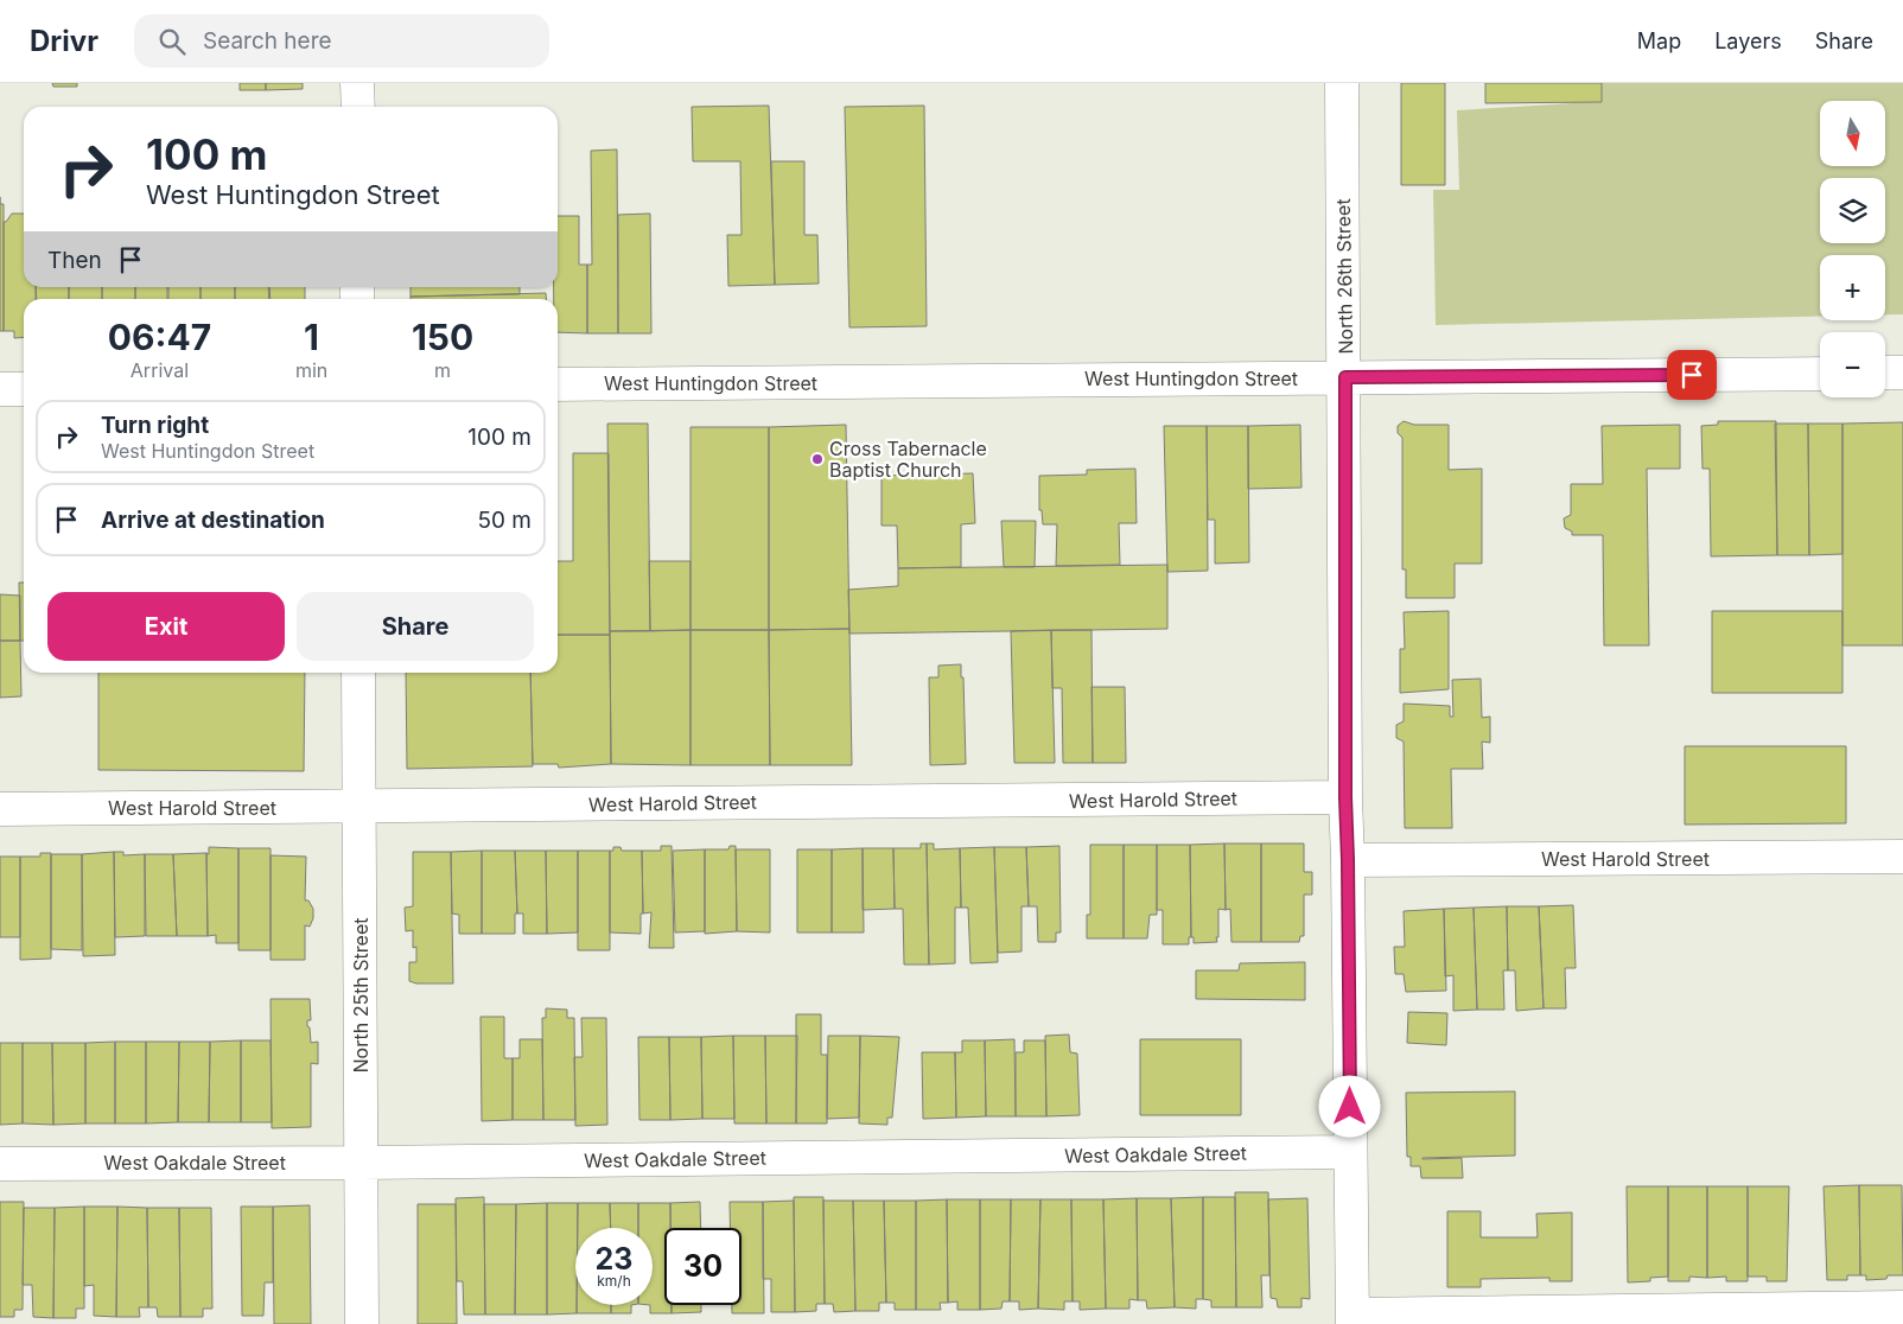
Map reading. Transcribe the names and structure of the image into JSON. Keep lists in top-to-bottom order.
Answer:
{
  "streets": {
    "street": [
      "North 26th Street",
      "West Huntingdon Street",
      "West Harold Street",
      "North 25th Street",
      "West Oakdale Street"
    ]
  },
  "crossings": [
    ["North 26th Street", "West Huntingdon Street"],
    ["North 26th Street", "West Harold Street"],
    ["North 26th Street", "West Oakdale Street"],
    ["West Harold Street", "North 25th Street"],
    ["North 25th Street", "West Oakdale Street"]
  ],
  "places": ["Cross Tabernacle Baptist Church"],
  "north": "bottom",
  "page": {
    "header": "Drivr",
    "search": "Search here",
    "nav": ["Map", "Layers", "Share"],
    "map_buttons": ["+", "−"],
    "turn": ["100 m", "West Huntingdon Street"],
    "then": "Then",
    "eta": [
      "06:47",
      "Arrival",
      "1",
      "min",
      "150",
      "m"
    ],
    "list": [
      {
        "name": "Turn right",
        "note": "West Huntingdon Street",
        "value": "100 m"
      },
      {
        "name": "Arrive at destination",
        "value": "50 m"
      }
    ],
    "buttons": ["Exit", "Share"],
    "speed": "23 km/h",
    "limit": "30"
  }
}
